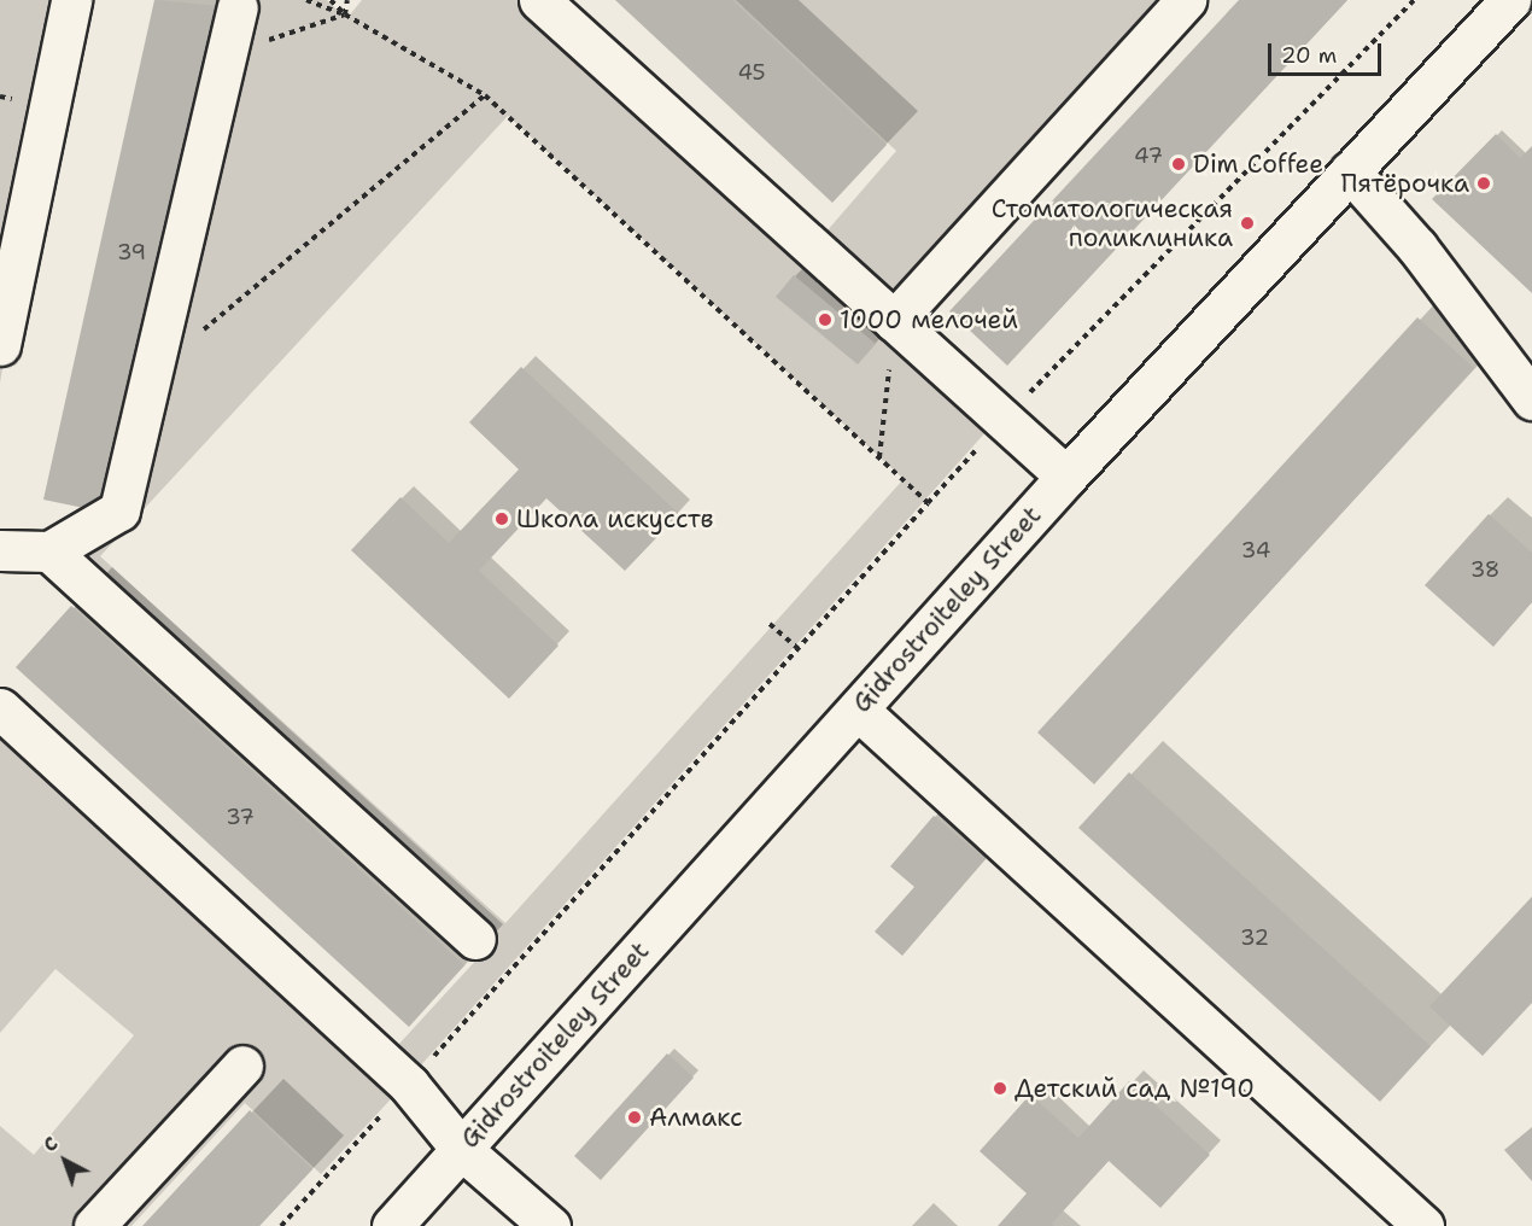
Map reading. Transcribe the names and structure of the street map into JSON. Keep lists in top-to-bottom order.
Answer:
{
  "streets": {
    "street": ["Gidrostroiteley Street"]
  },
  "places": [
    "Dim Coffee",
    "Пятёрочка",
    "Стоматологическая поликлиника",
    "1000 мелочей",
    "Школа искусств",
    "Детский сад №190",
    "Алмакс"
  ],
  "house_numbers": [
    "45",
    "47",
    "39",
    "34",
    "38",
    "37",
    "32"
  ],
  "scale_bar": "20 m",
  "north": "top left"
}
